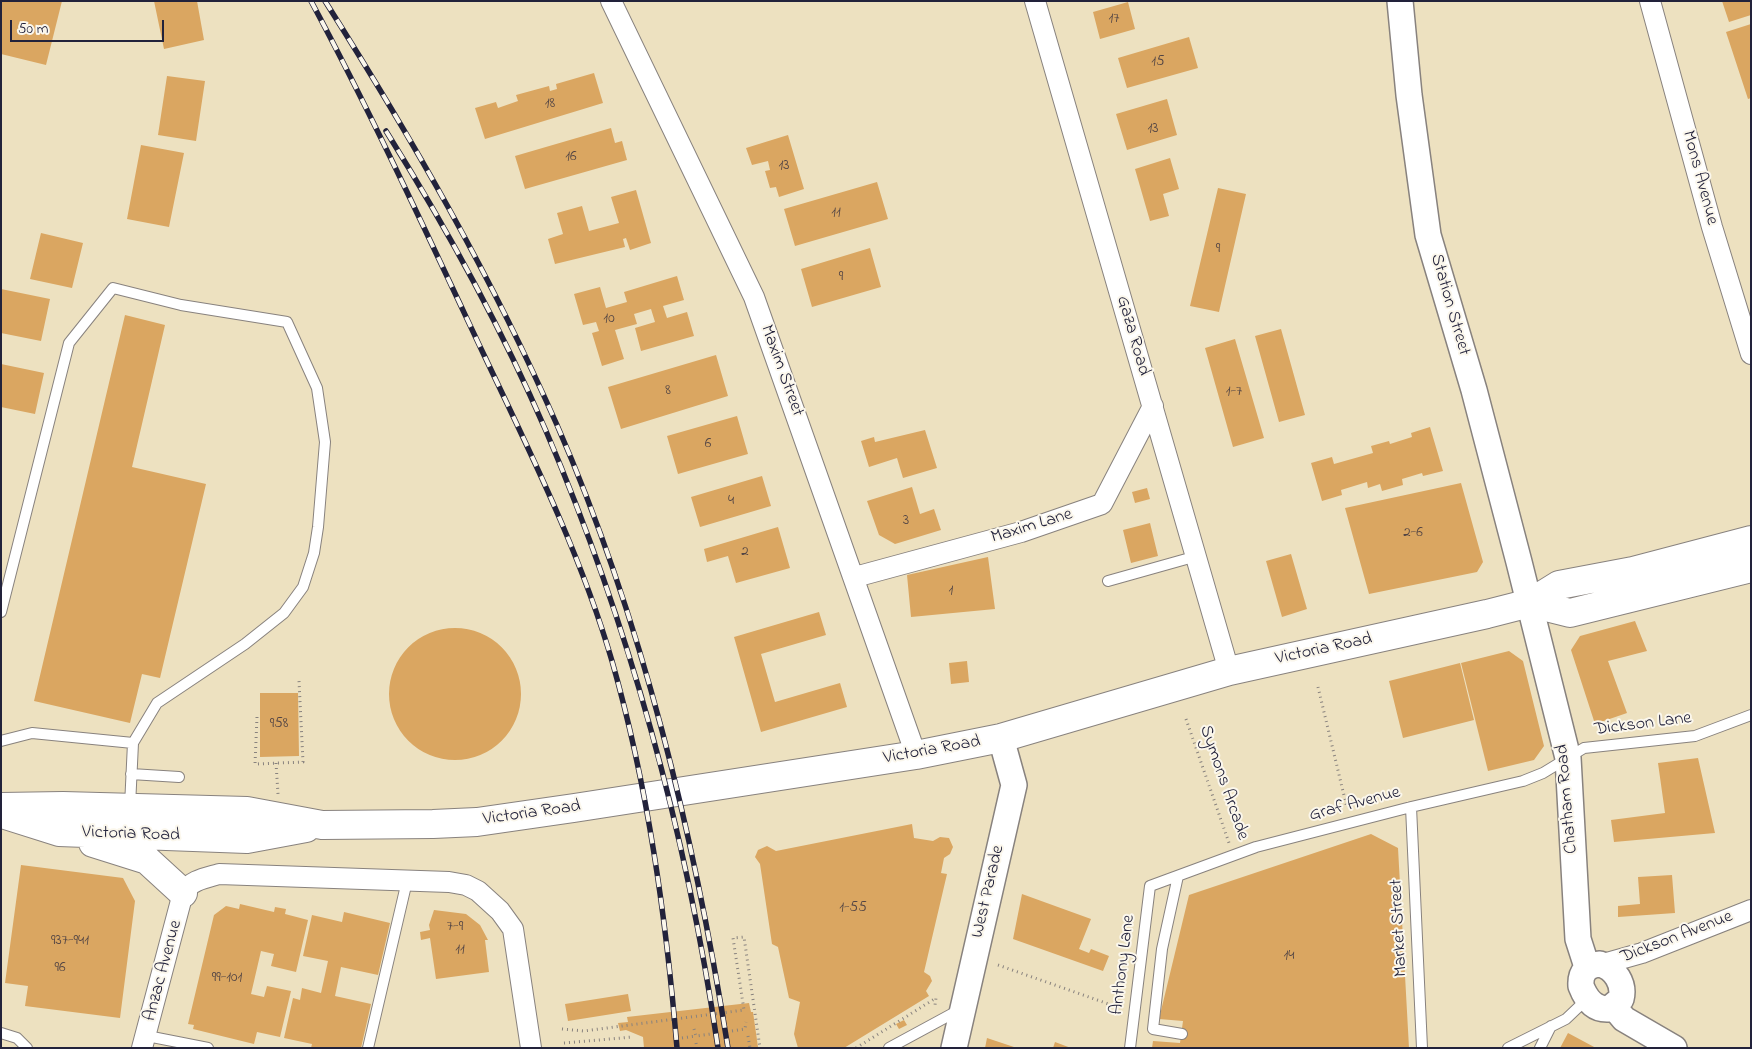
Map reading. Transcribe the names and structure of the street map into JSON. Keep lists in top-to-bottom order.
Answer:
{
  "streets": {
    "highway": ["Victoria Road"],
    "street": [
      "Mons Avenue",
      "Station Street",
      "Gaza Road",
      "Maxim Street",
      "Maxim Lane",
      "Chatham Road",
      "West Parade",
      "Dickson Avenue",
      "Anzac Avenue"
    ],
    "lane": [
      "Dickson Lane",
      "Graf Avenue",
      "Market Street",
      "Anthony Lane"
    ],
    "path": ["Symons Arcade"]
  },
  "crossings": [
    ["Station Street", "Victoria Road"],
    ["Station Street", "Chatham Road"],
    ["Gaza Road", "Maxim Lane"],
    ["Gaza Road", "Victoria Road"],
    ["Maxim Street", "Maxim Lane"],
    ["Maxim Street", "Victoria Road"],
    ["Victoria Road", "Chatham Road"],
    ["Victoria Road", "West Parade"],
    ["Dickson Lane", "Chatham Road"],
    ["Dickson Lane", "Graf Avenue"],
    ["Symons Arcade", "Graf Avenue"],
    ["Chatham Road", "Graf Avenue"],
    ["Chatham Road", "Dickson Avenue"],
    ["Graf Avenue", "Market Street"],
    ["Graf Avenue", "Anthony Lane"]
  ],
  "house_numbers": [
    "17",
    "15",
    "18",
    "13",
    "16",
    "13",
    "11",
    "9",
    "9",
    "10",
    "8",
    "1-7",
    "6",
    "4",
    "3",
    "2-6",
    "2",
    "1",
    "958",
    "1-55",
    "7-9",
    "937-941",
    "11",
    "14",
    "96",
    "99-101"
  ],
  "scale_bar": "50 m"
}
